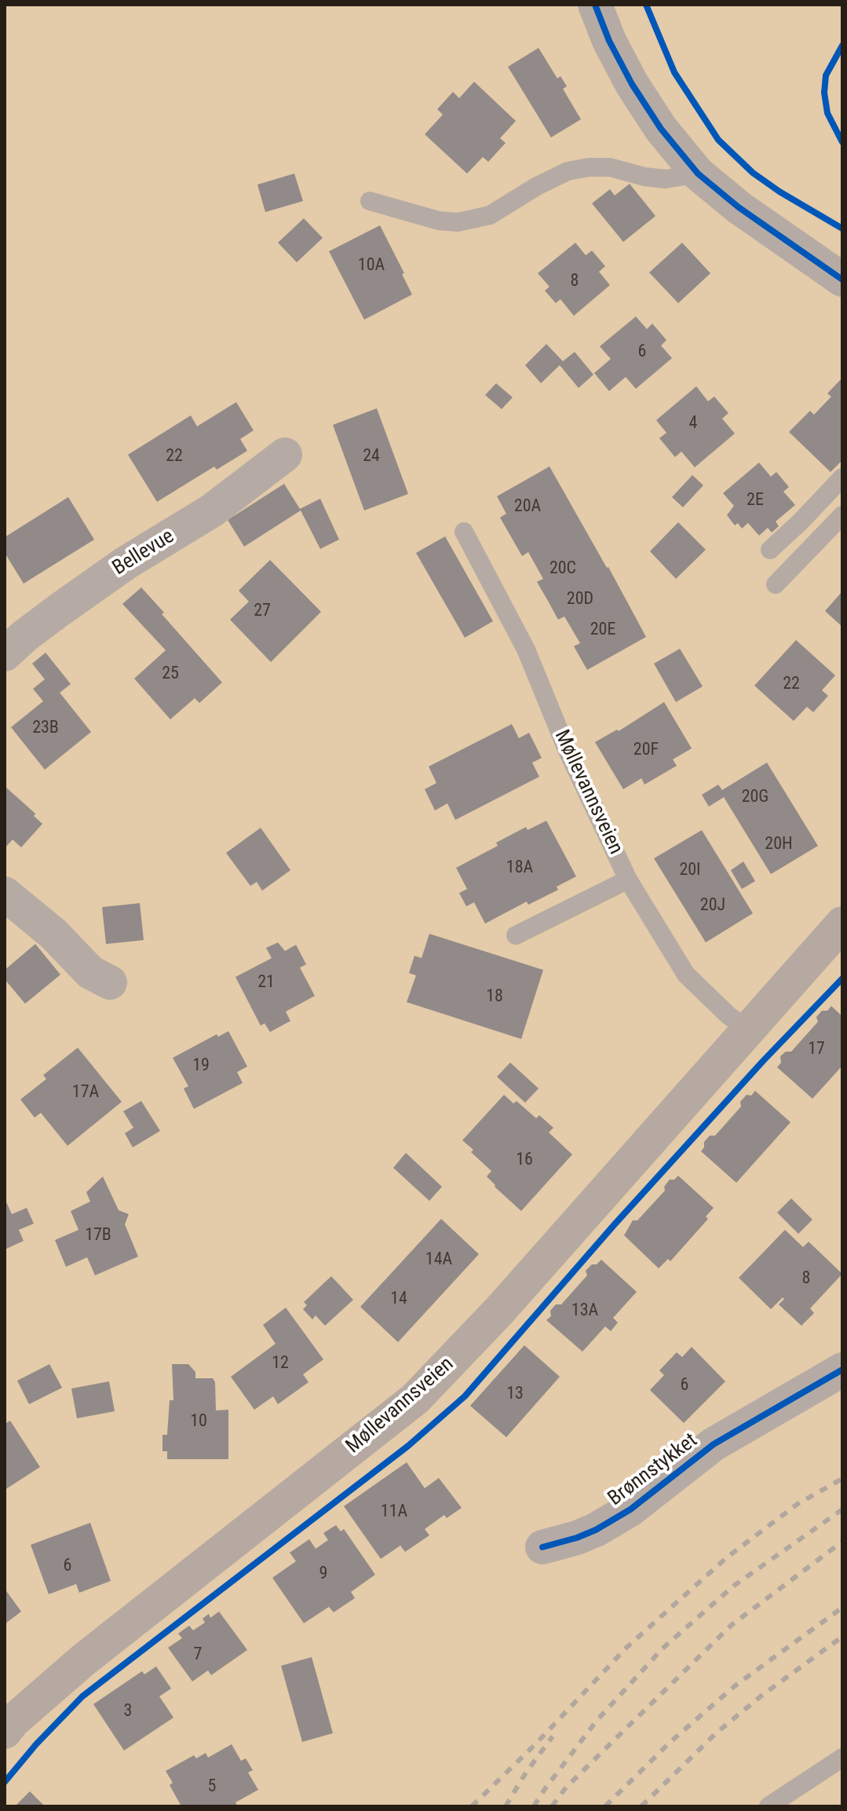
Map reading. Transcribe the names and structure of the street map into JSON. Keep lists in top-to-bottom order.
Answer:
{
  "streets": {
    "main road": ["Møllevannsveien"],
    "street": ["Bellevue", "Brønnstykket"]
  },
  "house_numbers": [
    "10A",
    "8",
    "6",
    "4",
    "22",
    "24",
    "2E",
    "20A",
    "20C",
    "20D",
    "27",
    "20E",
    "25",
    "22",
    "23B",
    "20F",
    "20G",
    "20H",
    "18A",
    "20I",
    "20J",
    "21",
    "18",
    "17",
    "19",
    "17A",
    "16",
    "17B",
    "14A",
    "8",
    "14",
    "13A",
    "12",
    "6",
    "13",
    "10",
    "11A",
    "6",
    "9",
    "7",
    "3",
    "5"
  ]
}
